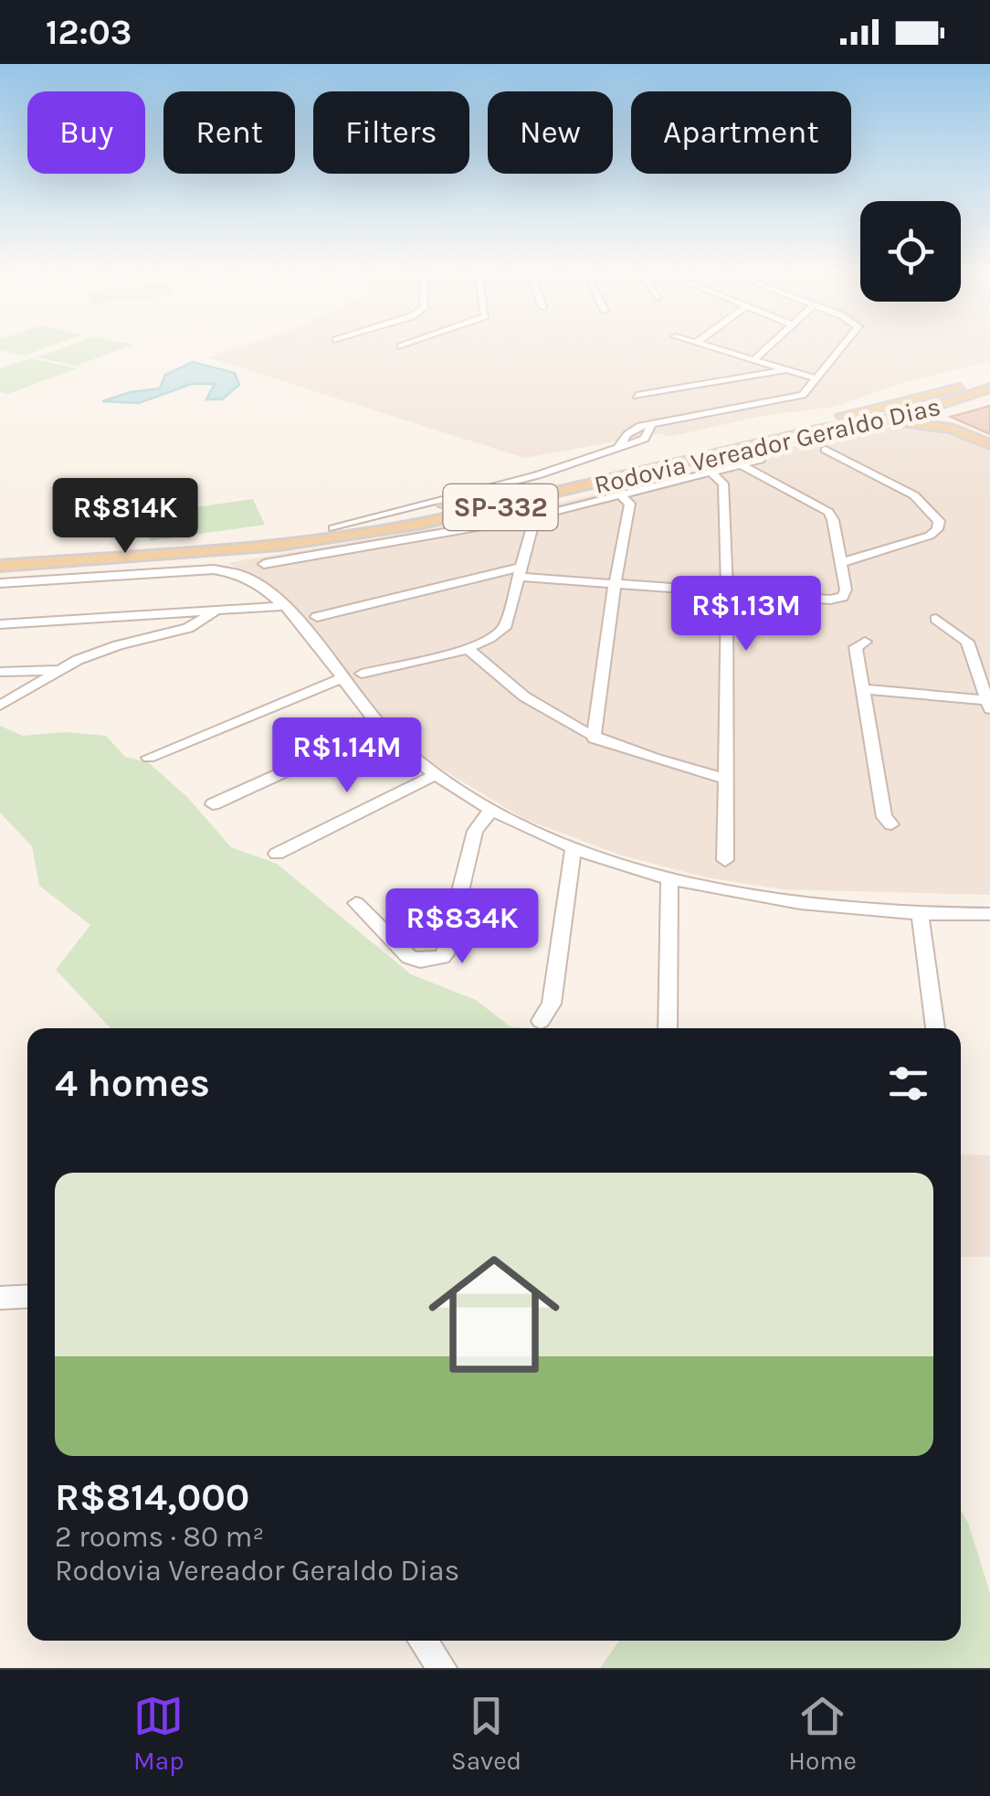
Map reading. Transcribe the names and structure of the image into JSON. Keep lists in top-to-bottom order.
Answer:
{
  "streets": {
    "main road": ["Rodovia Vereador Geraldo Dias", "SP-332"]
  },
  "page": {
    "status": "12:03",
    "chip": [
      "Buy",
      "Rent",
      "Filters",
      "New",
      "Apartment"
    ],
    "price": [
      "R$814K",
      "R$1.13M",
      "R$1.14M",
      "R$834K"
    ],
    "heading": "4 homes",
    "list": [
      {
        "name": "R$814,000",
        "note": "2 rooms · 80 m² · Rodovia Vereador Geraldo Dias"
      }
    ],
    "tabs": ["Map", "Saved", "Home"]
  }
}
